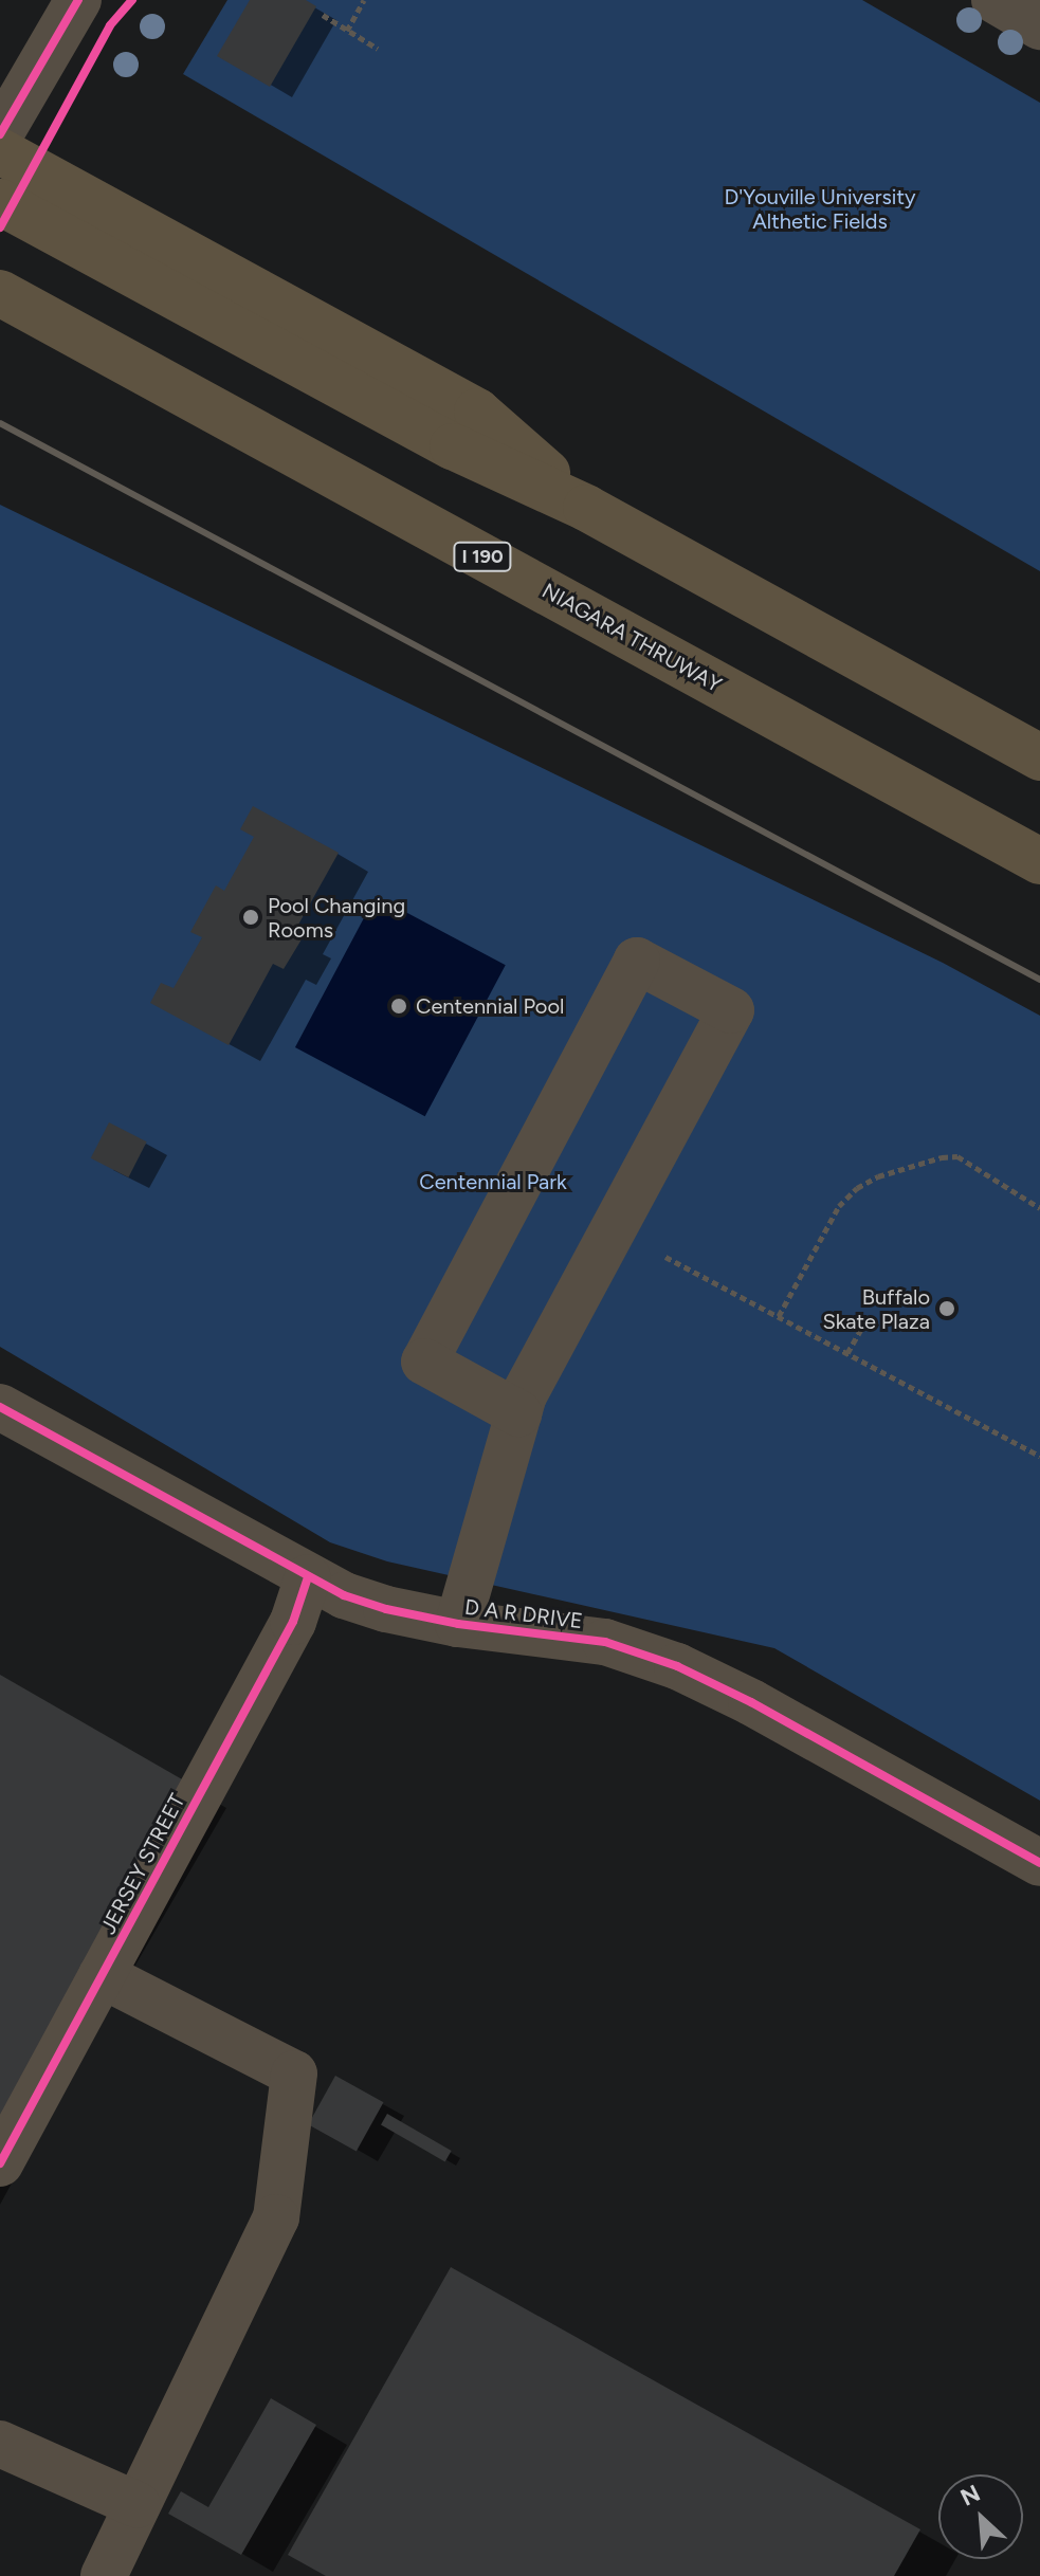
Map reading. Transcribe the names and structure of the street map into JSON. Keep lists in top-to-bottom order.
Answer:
{
  "streets": {
    "highway": ["I 190", "NIAGARA THRUWAY"],
    "street": ["D A R DRIVE", "JERSEY STREET"]
  },
  "crossings": [
    ["D A R DRIVE", "JERSEY STREET"]
  ],
  "parks": ["D'Youville University Althetic Fields", "Centennial Park"],
  "places": ["Pool Changing Rooms", "Centennial Pool", "Buffalo Skate Plaza"],
  "north": "top left"
}
